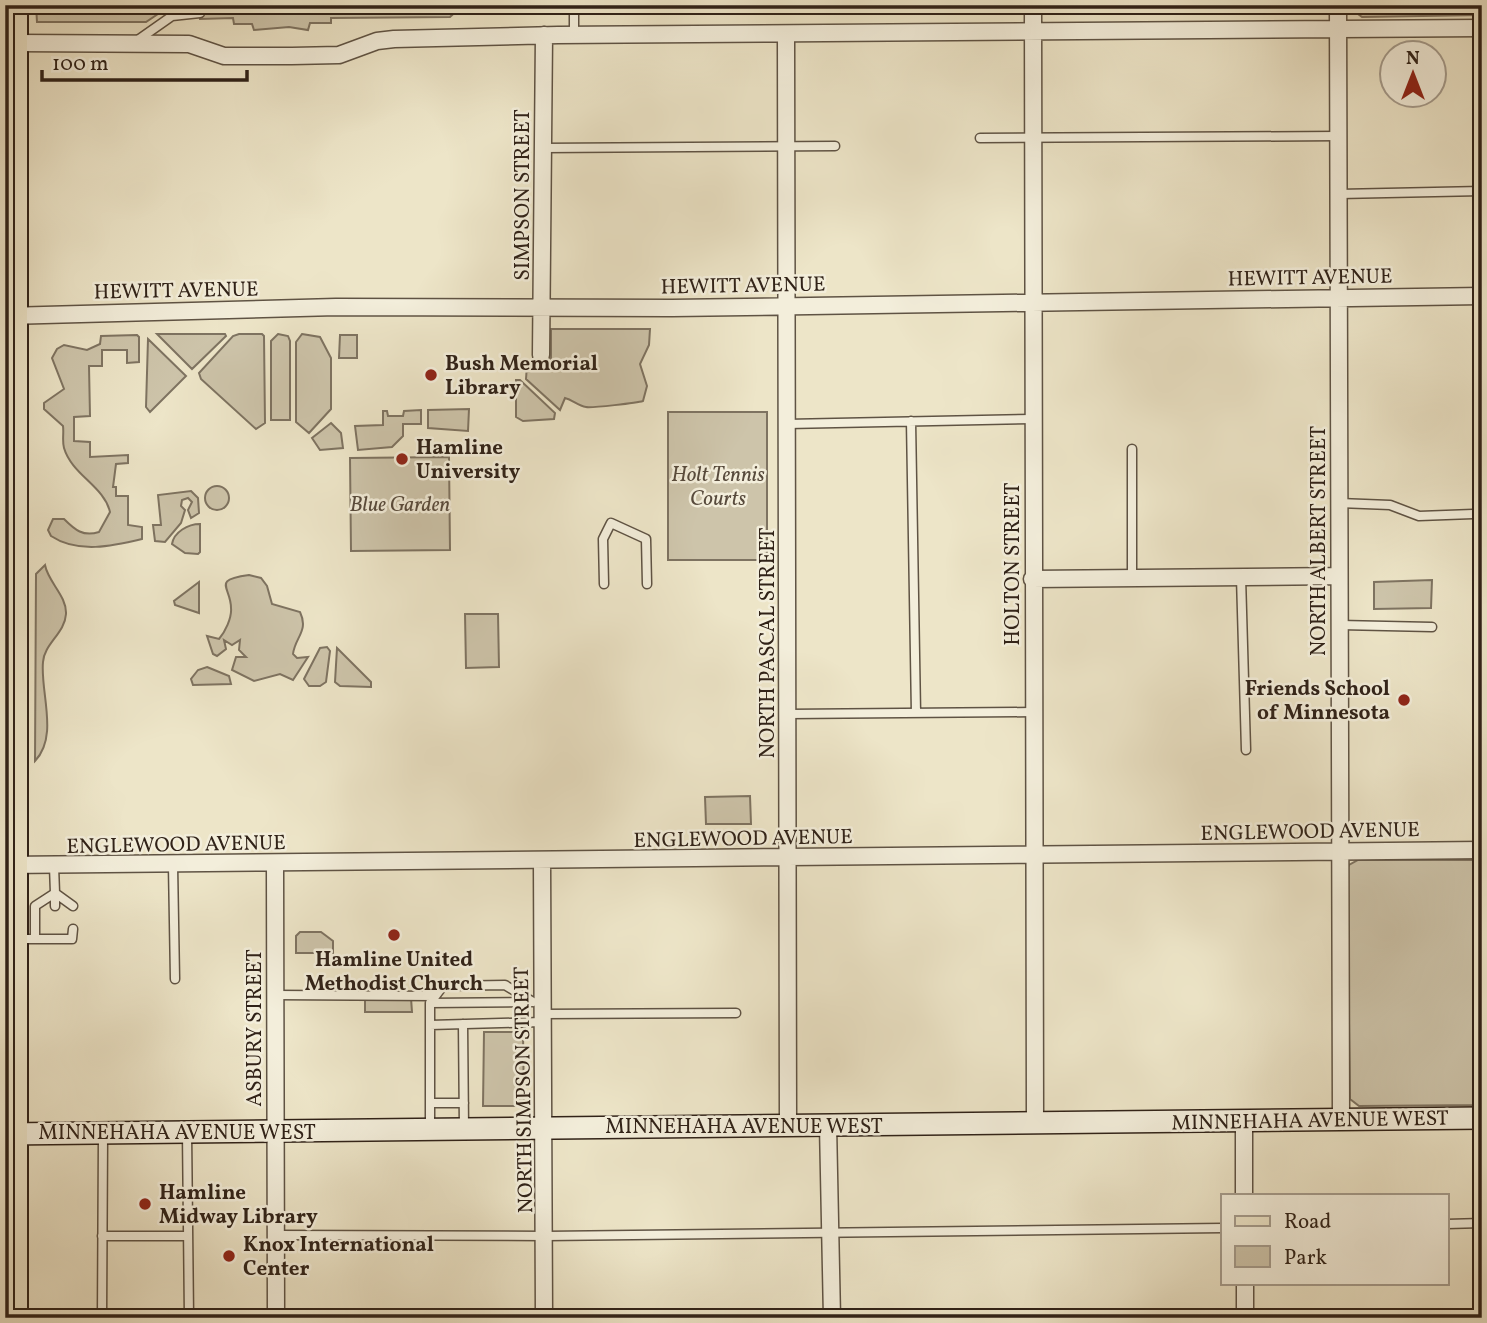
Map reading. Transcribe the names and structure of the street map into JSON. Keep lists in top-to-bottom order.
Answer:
{
  "streets": {
    "street": [
      "SIMPSON STREET",
      "HEWITT AVENUE",
      "NORTH ALBERT STREET",
      "HOLTON STREET",
      "NORTH PASCAL STREET",
      "ENGLEWOOD AVENUE",
      "ASBURY STREET",
      "NORTH SIMPSON STREET",
      "MINNEHAHA AVENUE WEST"
    ]
  },
  "crossings": [
    ["SIMPSON STREET", "HEWITT AVENUE"],
    ["HEWITT AVENUE", "NORTH ALBERT STREET"],
    ["HEWITT AVENUE", "HOLTON STREET"],
    ["HEWITT AVENUE", "NORTH PASCAL STREET"],
    ["NORTH ALBERT STREET", "ENGLEWOOD AVENUE"],
    ["NORTH ALBERT STREET", "MINNEHAHA AVENUE WEST"],
    ["HOLTON STREET", "ENGLEWOOD AVENUE"],
    ["HOLTON STREET", "MINNEHAHA AVENUE WEST"],
    ["NORTH PASCAL STREET", "ENGLEWOOD AVENUE"],
    ["NORTH PASCAL STREET", "MINNEHAHA AVENUE WEST"],
    ["ENGLEWOOD AVENUE", "ASBURY STREET"],
    ["ENGLEWOOD AVENUE", "NORTH SIMPSON STREET"],
    ["ASBURY STREET", "MINNEHAHA AVENUE WEST"],
    ["NORTH SIMPSON STREET", "MINNEHAHA AVENUE WEST"]
  ],
  "parks": ["Holt Tennis Courts", "Blue Garden"],
  "places": [
    "Bush Memorial Library",
    "Hamline University",
    "Friends School of Minnesota",
    "Hamline United Methodist Church",
    "Hamline Midway Library",
    "Knox International Center"
  ],
  "legend": ["Road", "Park"],
  "scale_bar": "100 m",
  "north": "top"
}
